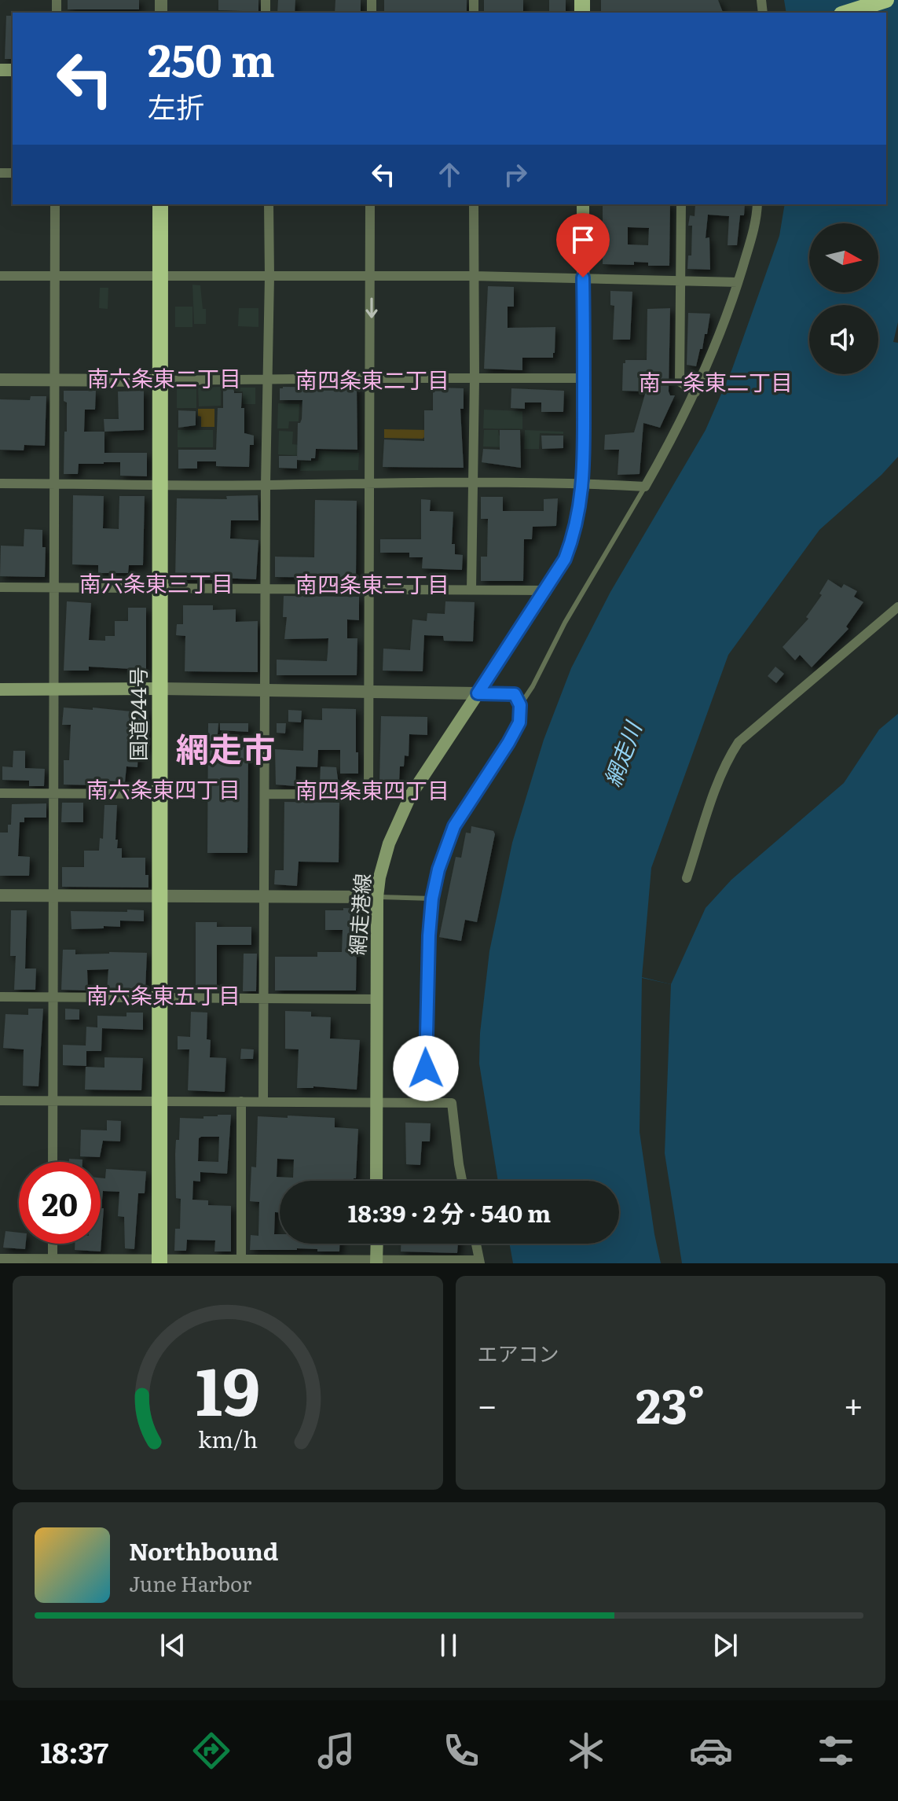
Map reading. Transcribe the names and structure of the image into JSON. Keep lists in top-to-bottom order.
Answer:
{
  "streets": {
    "highway": ["国道244号"],
    "main road": ["網走港線"]
  },
  "districts": [
    "南六条東二丁目",
    "南四条東二丁目",
    "南一条東二丁目",
    "南六条東三丁目",
    "南四条東三丁目",
    "網走市",
    "南六条東四丁目",
    "南四条東四丁目",
    "南六条東五丁目"
  ],
  "water": ["網走川"],
  "north": "right",
  "page": {
    "turn": ["250 m", "左折"],
    "limit": "20",
    "trip": "18:39 · 2 分 · 540 m",
    "tile": "エアコン",
    "heat": ["−", "23°", "+"],
    "song": ["Northbound", "June Harbor"],
    "tabs": "18:37",
    "gauge": ["19", "km/h"]
  }
}
